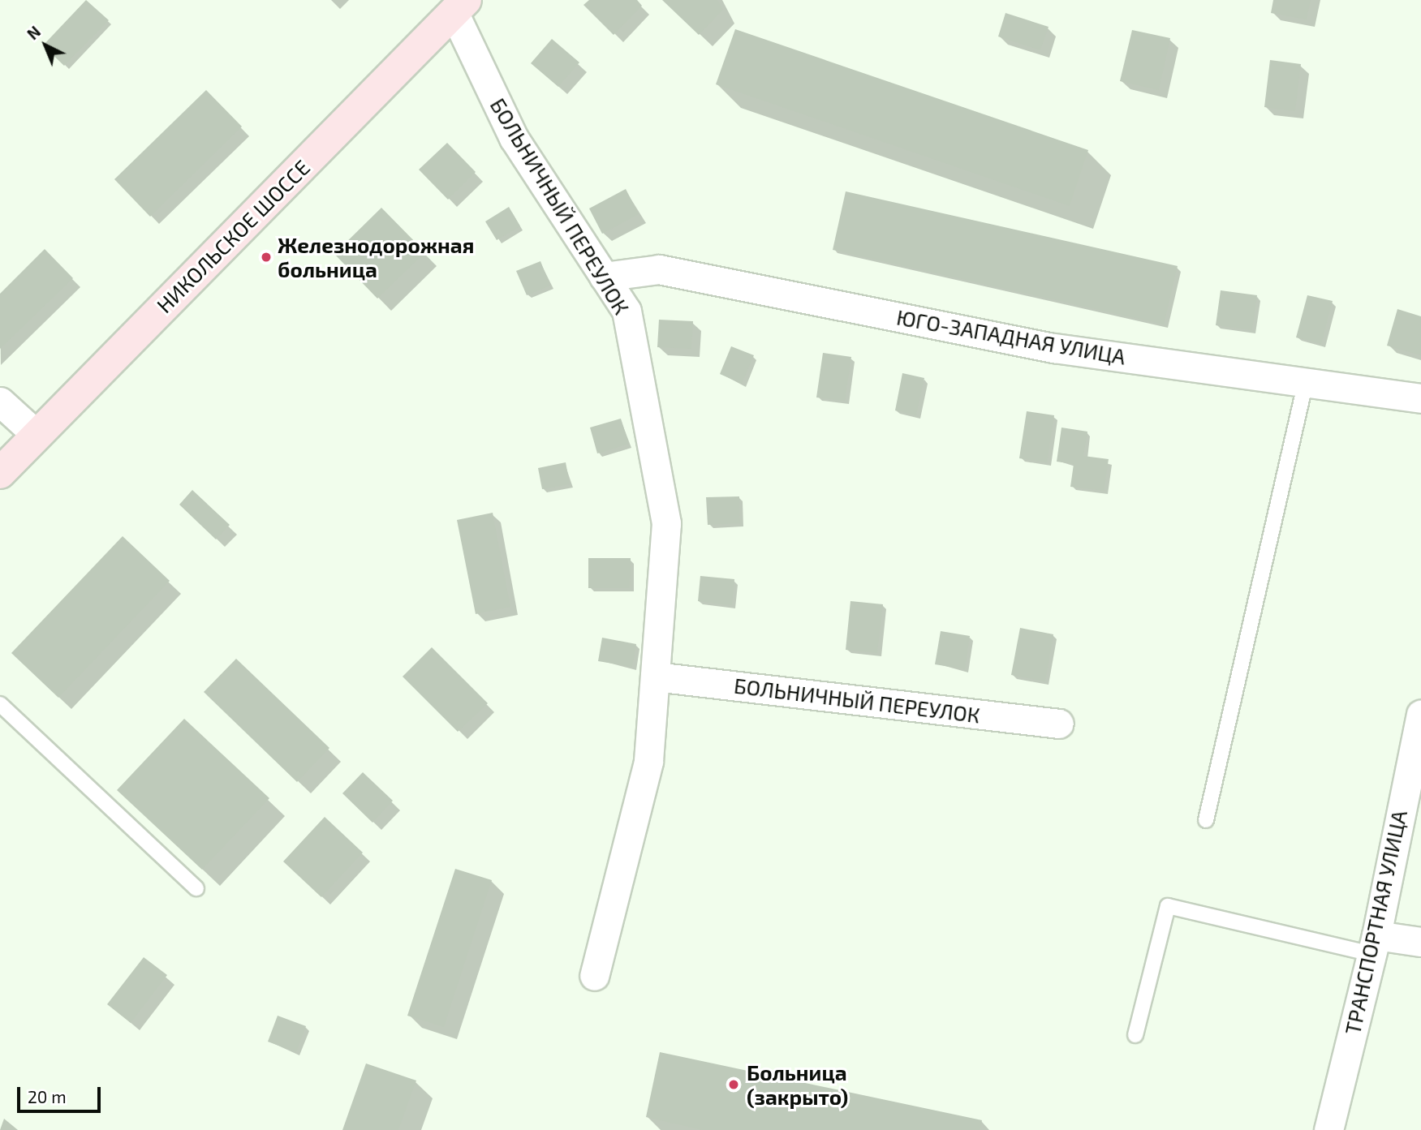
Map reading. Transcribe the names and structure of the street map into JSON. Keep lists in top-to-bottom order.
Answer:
{
  "streets": {
    "street": [
      "БОЛЬНИЧНЫЙ ПЕРЕУЛОК",
      "НИКОЛЬСКОЕ ШОССЕ",
      "ЮГО-ЗАПАДНАЯ УЛИЦА",
      "ТРАНСПОРТНАЯ УЛИЦА"
    ]
  },
  "crossings": [
    ["БОЛЬНИЧНЫЙ ПЕРЕУЛОК", "НИКОЛЬСКОЕ ШОССЕ"],
    ["БОЛЬНИЧНЫЙ ПЕРЕУЛОК", "ЮГО-ЗАПАДНАЯ УЛИЦА"]
  ],
  "places": ["Железнодорожная больница", "Больница (закрыто)"],
  "scale_bar": "20 m",
  "north": "top left"
}
